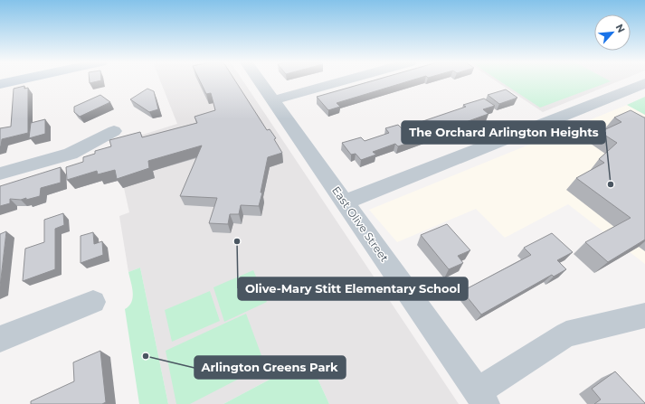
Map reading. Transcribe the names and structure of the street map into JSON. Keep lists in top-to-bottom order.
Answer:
{
  "streets": {
    "street": ["East Olive Street"]
  },
  "places": ["The Orchard Arlington Heights", "Olive-Mary Stitt Elementary School", "Arlington Greens Park"],
  "north": "top right"
}
